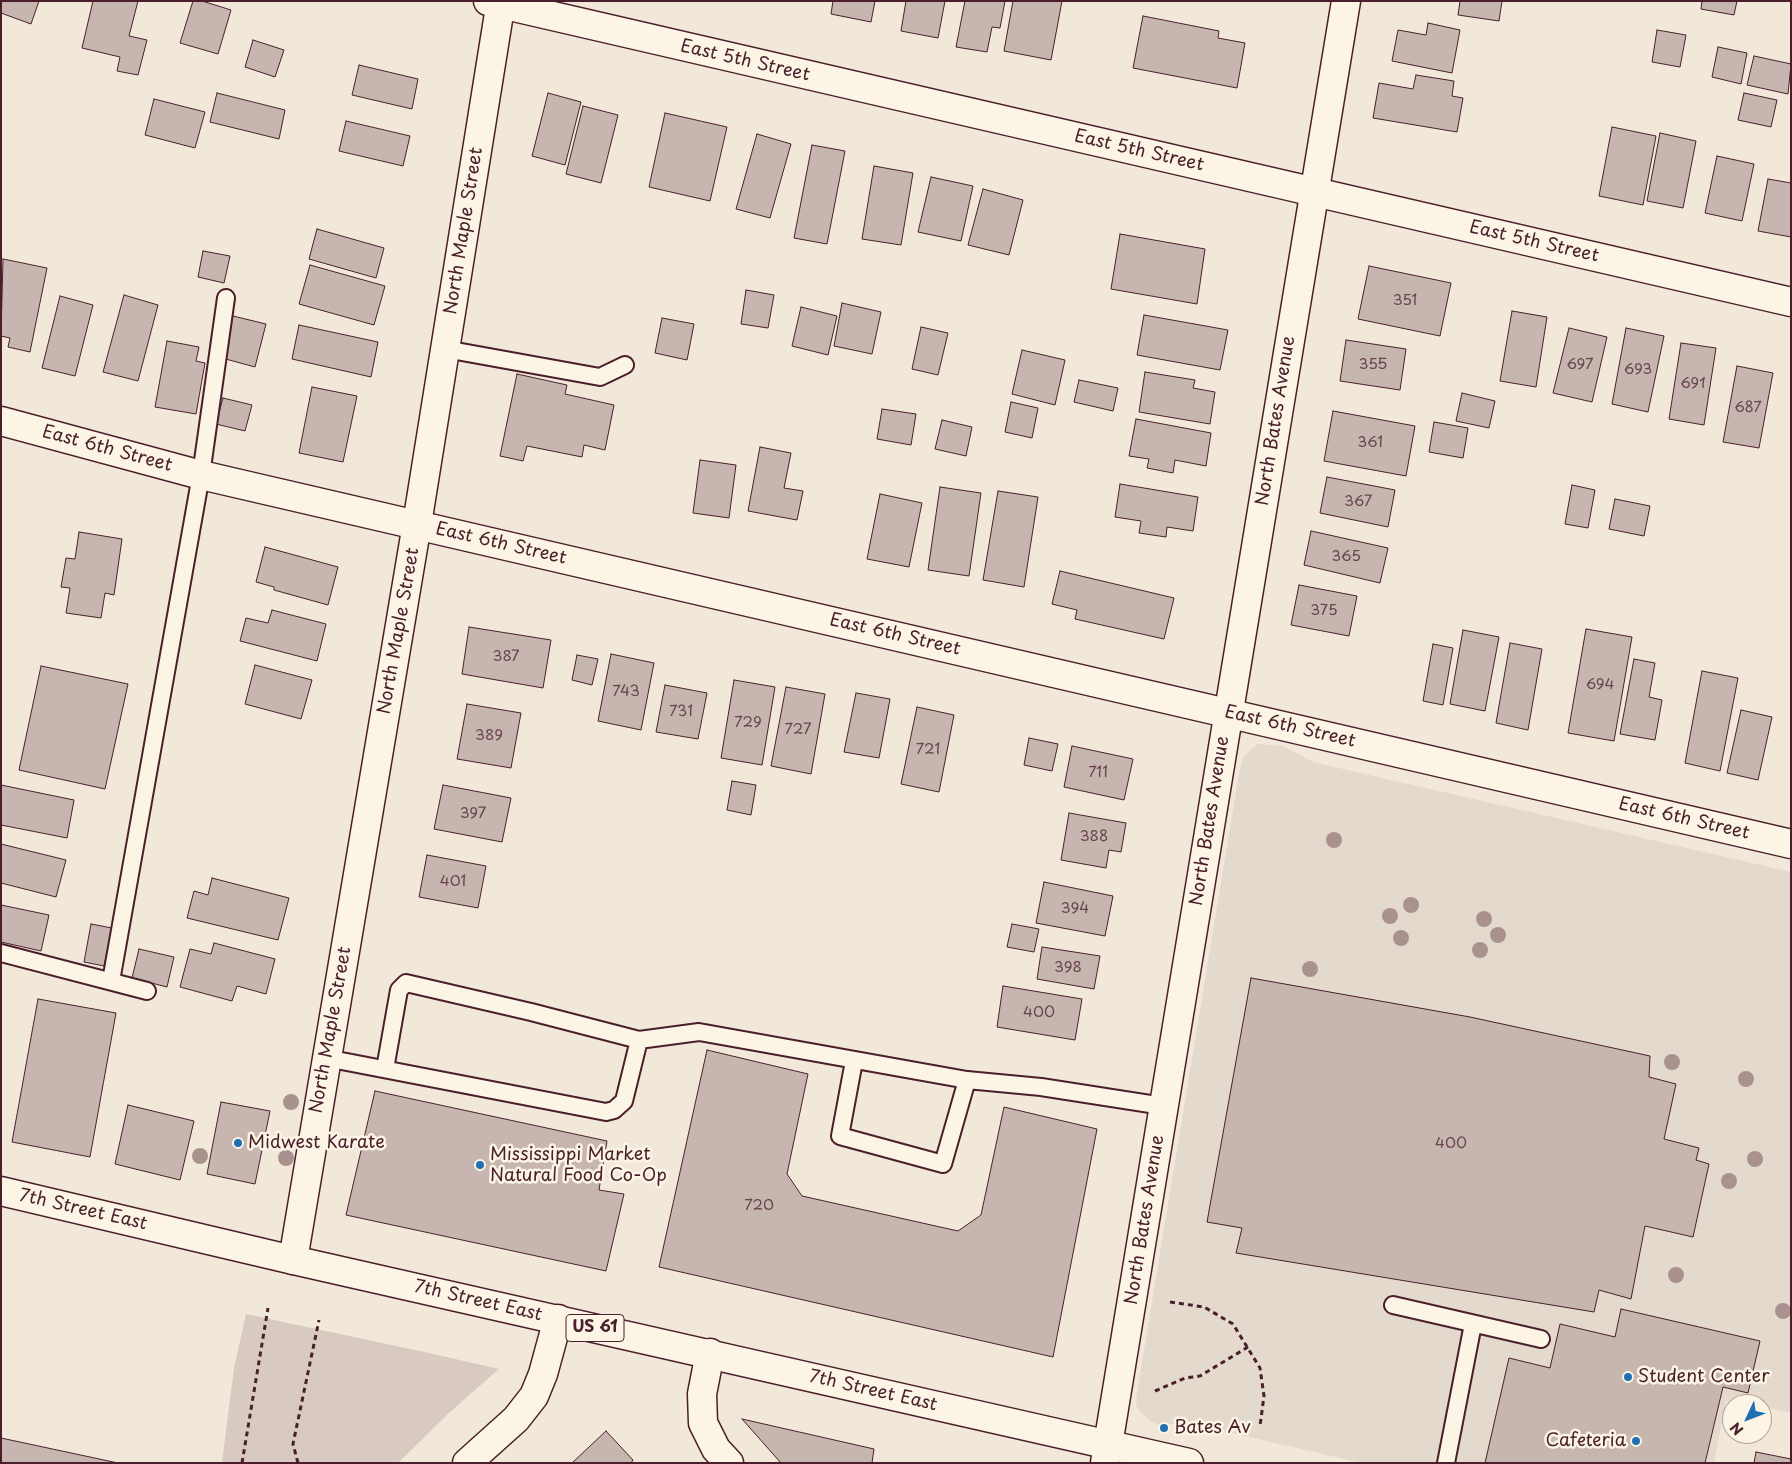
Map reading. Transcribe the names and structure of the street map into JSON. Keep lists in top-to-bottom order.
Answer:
{
  "streets": {
    "street": [
      "East 5th Street",
      "North Maple Street",
      "North Bates Avenue",
      "East 6th Street",
      "7th Street East",
      "US 61"
    ]
  },
  "crossings": [
    ["East 5th Street", "North Maple Street"],
    ["East 5th Street", "North Bates Avenue"],
    ["North Maple Street", "East 6th Street"],
    ["North Maple Street", "7th Street East"],
    ["North Bates Avenue", "East 6th Street"],
    ["North Bates Avenue", "7th Street East"]
  ],
  "places": [
    "Midwest Karate",
    "Mississippi Market Natural Food Co-Op",
    "Student Center",
    "Bates Av",
    "Cafeteria"
  ],
  "house_numbers": [
    "351",
    "355",
    "697",
    "693",
    "691",
    "687",
    "361",
    "367",
    "365",
    "375",
    "387",
    "694",
    "743",
    "731",
    "729",
    "727",
    "389",
    "721",
    "711",
    "397",
    "388",
    "401",
    "394",
    "398",
    "400",
    "400",
    "720"
  ],
  "north": "bottom left"
}
